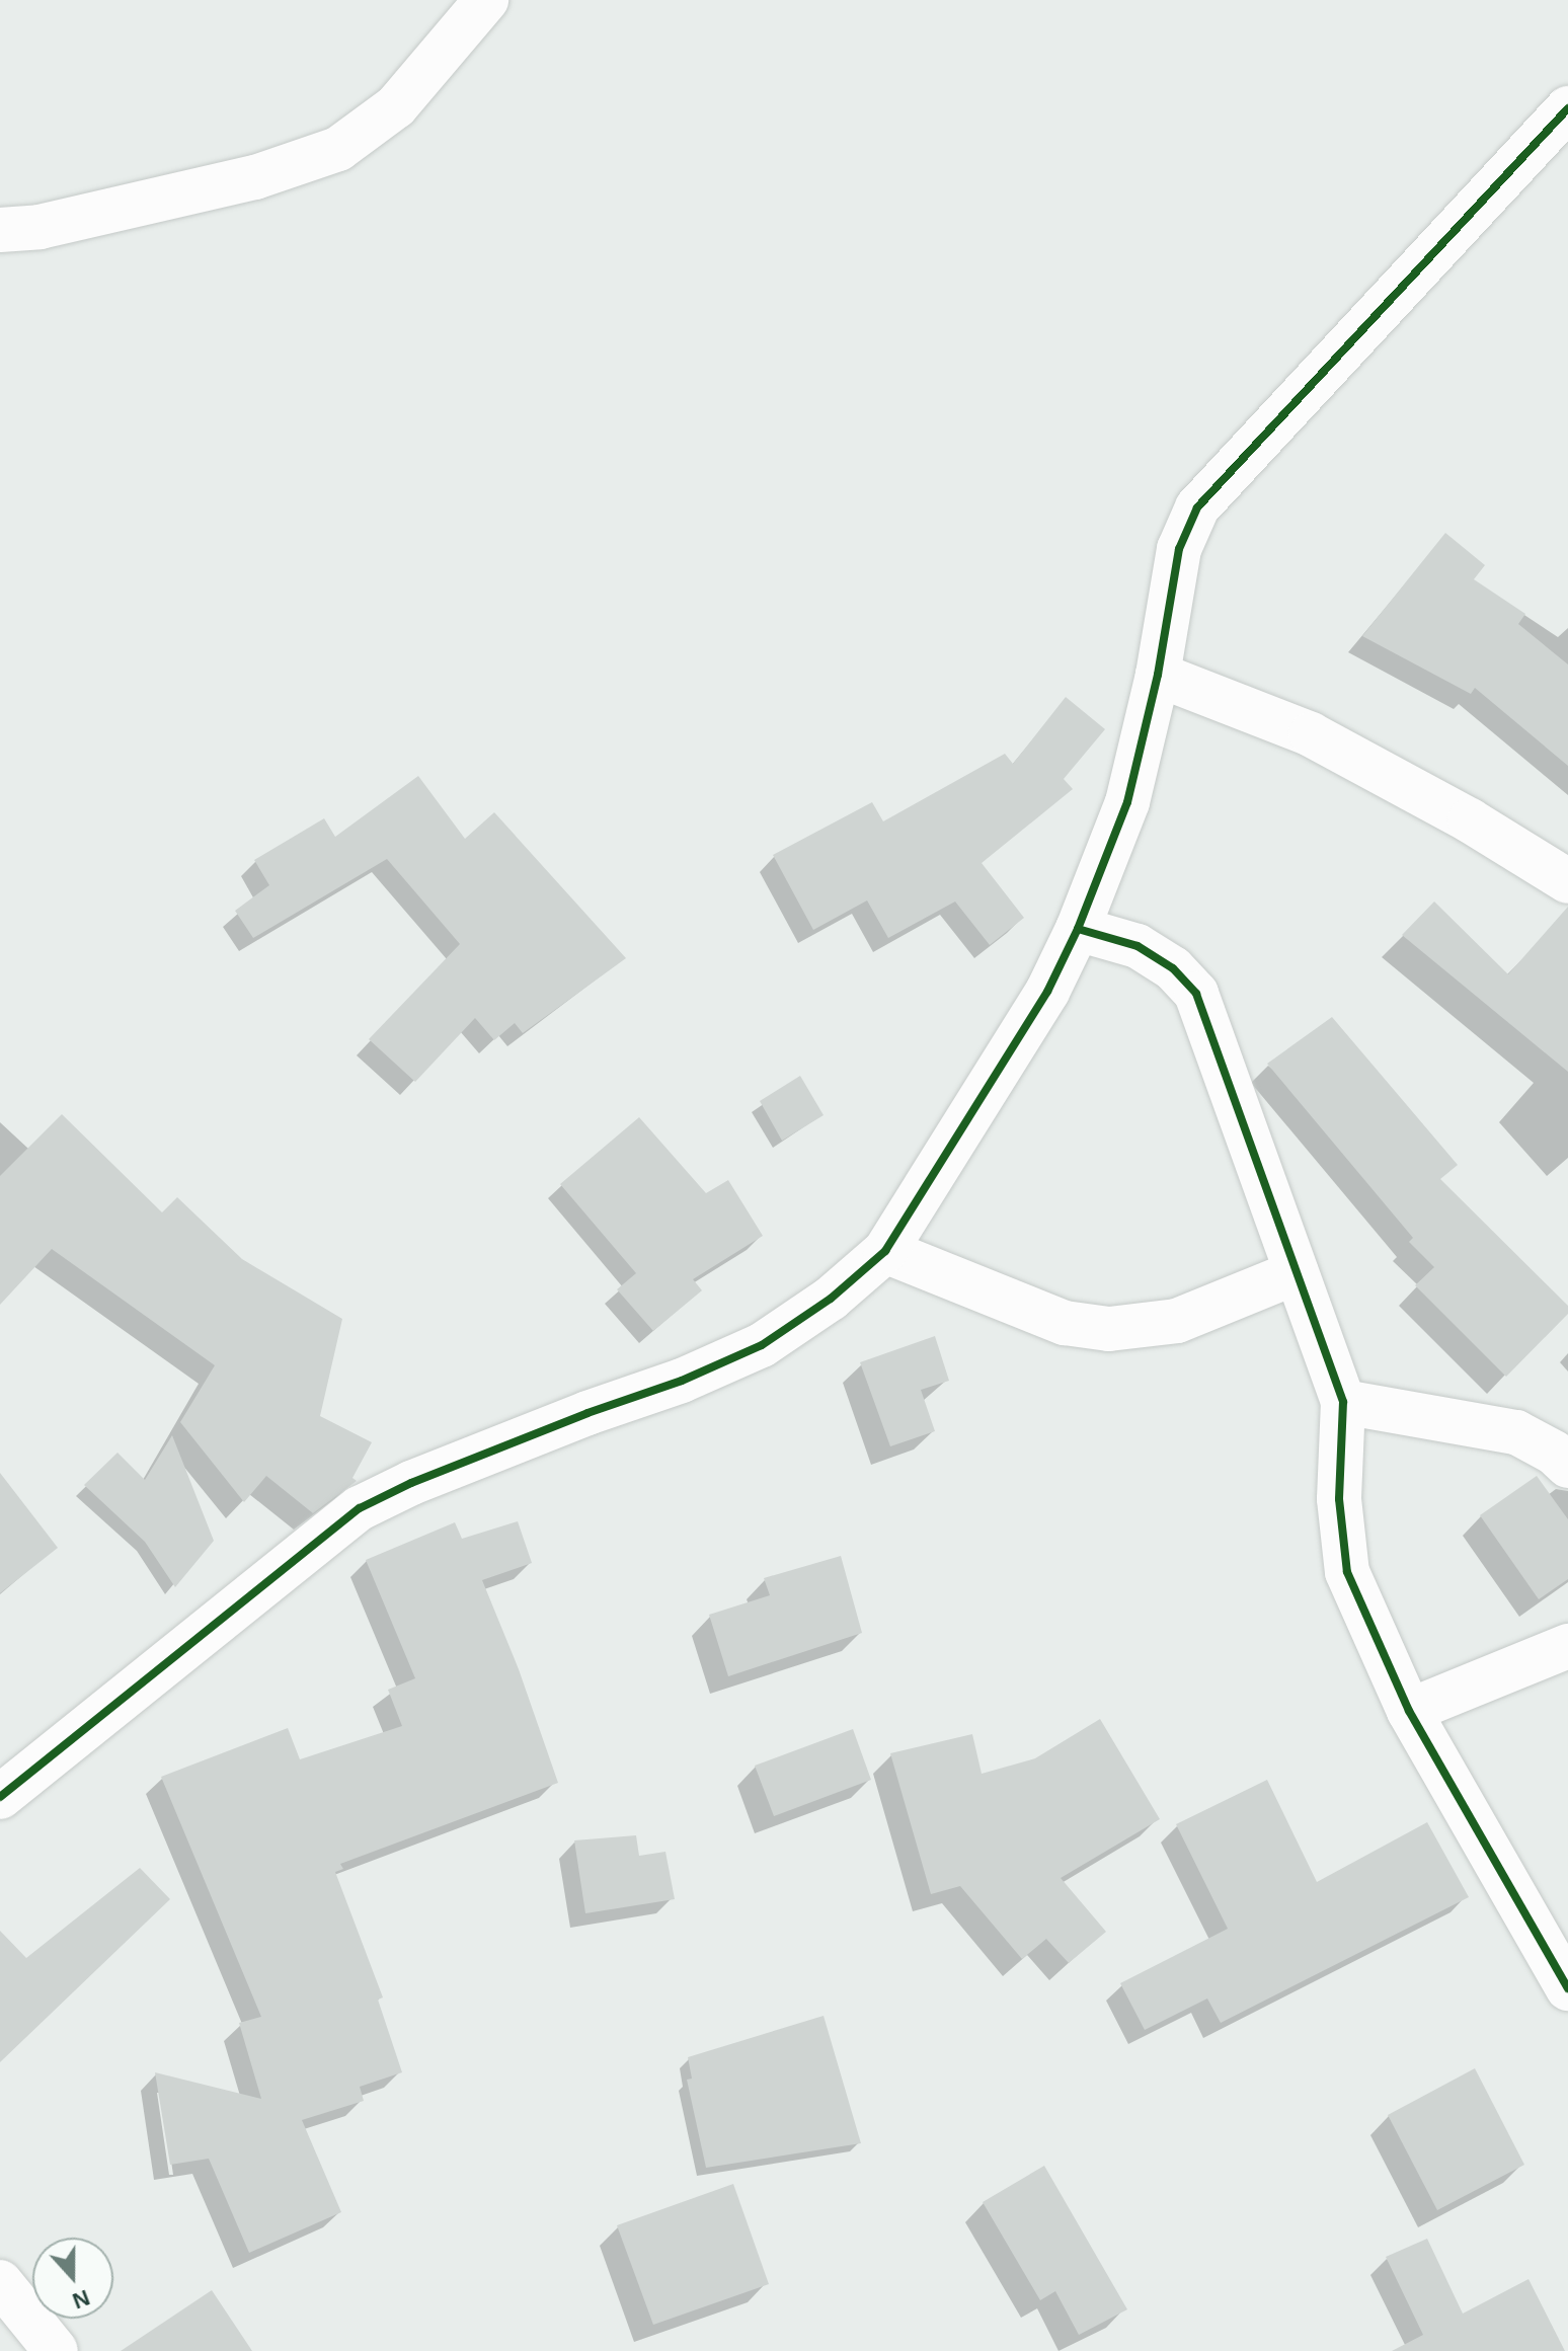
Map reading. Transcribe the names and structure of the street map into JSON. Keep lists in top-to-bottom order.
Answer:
{
  "north": "bottom"
}
